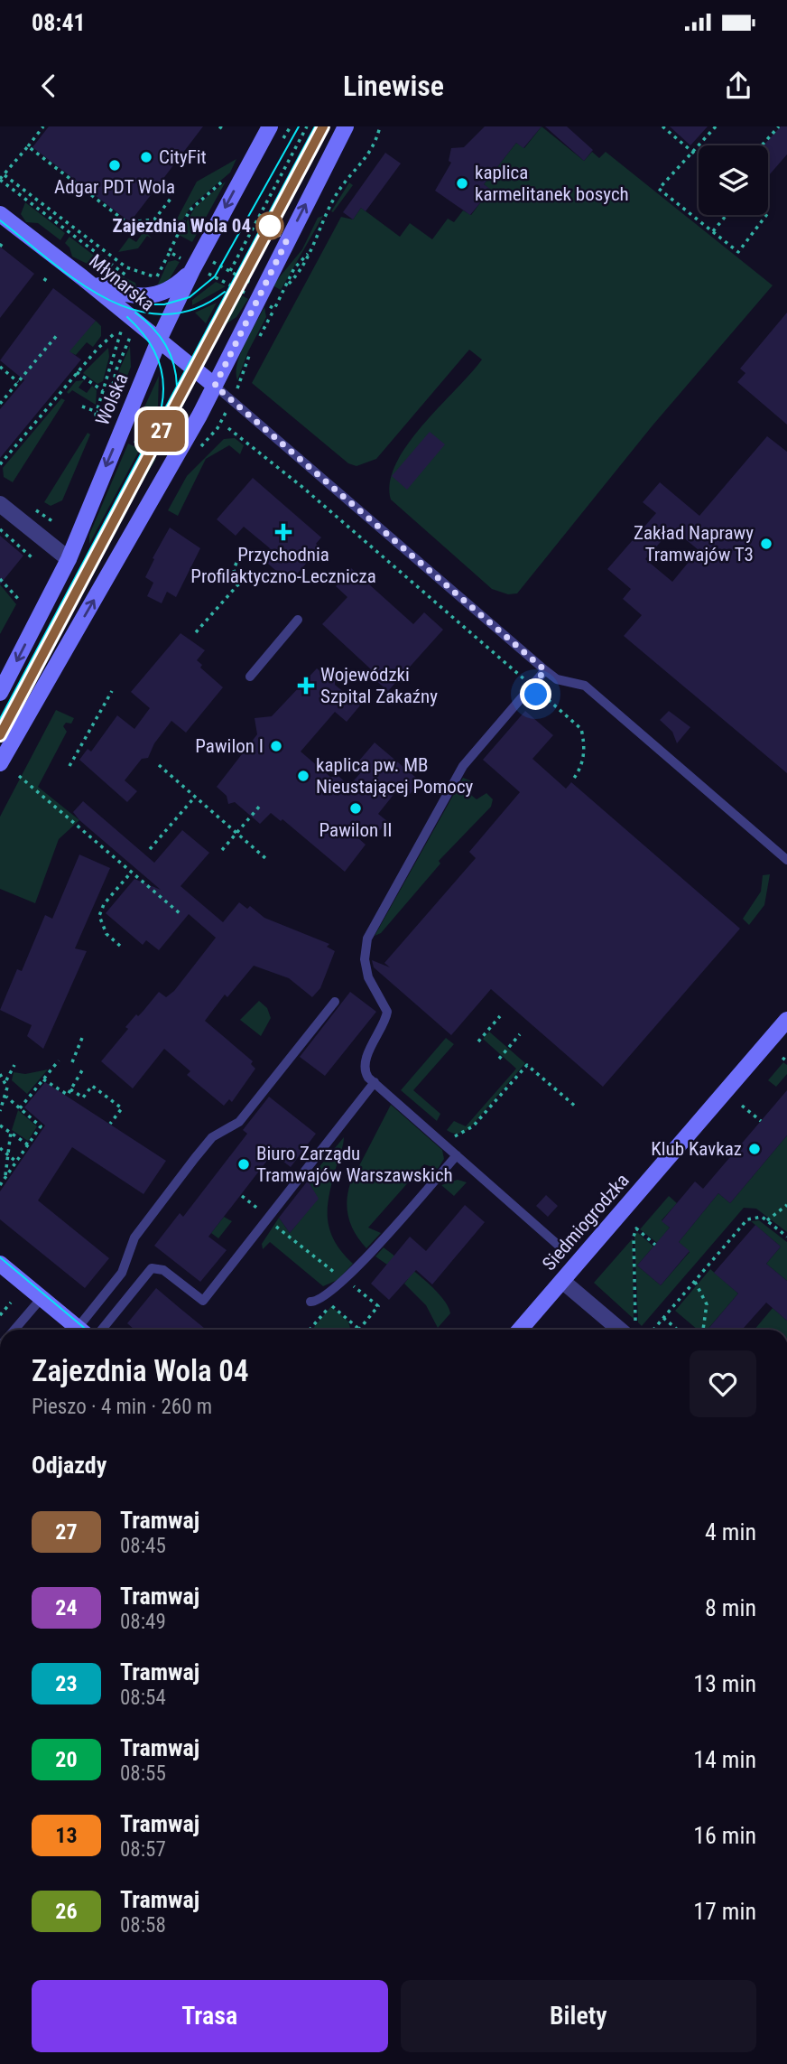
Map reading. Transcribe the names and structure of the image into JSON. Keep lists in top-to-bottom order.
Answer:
{
  "streets": {
    "main road": ["Młynarska", "Wolska", "Siedmiogrodzka"]
  },
  "crossings": [
    ["Młynarska", "Wolska"]
  ],
  "places": {
    "other": [
      "CityFit",
      "Adgar PDT Wola",
      "kaplica karmelitanek bosych",
      "Zajezdnia Wola 04",
      "Zakład Naprawy Tramwajów T3",
      "Pawilon I",
      "kaplica pw. MB Nieustającej Pomocy",
      "Pawilon II",
      "Klub Kavkaz",
      "Biuro Zarządu Tramwajów Warszawskich"
    ],
    "health": ["Przychodnia Profilaktyczno-Lecznicza", "Wojewódzki Szpital Zakaźny"]
  },
  "lines": ["tram line 27"],
  "page": {
    "status": "08:41",
    "header": "Linewise",
    "on_map": "27",
    "heading": [
      ["Zajezdnia Wola 04", "Pieszo · 4 min · 260 m"],
      "Odjazdy"
    ],
    "list": [
      {
        "mark": "27",
        "name": "Tramwaj",
        "note": "08:45",
        "value": "4 min"
      },
      {
        "mark": "24",
        "name": "Tramwaj",
        "note": "08:49",
        "value": "8 min"
      },
      {
        "mark": "23",
        "name": "Tramwaj",
        "note": "08:54",
        "value": "13 min"
      },
      {
        "mark": "20",
        "name": "Tramwaj",
        "note": "08:55",
        "value": "14 min"
      },
      {
        "mark": "13",
        "name": "Tramwaj",
        "note": "08:57",
        "value": "16 min"
      },
      {
        "mark": "26",
        "name": "Tramwaj",
        "note": "08:58",
        "value": "17 min"
      }
    ],
    "buttons": ["Trasa", "Bilety"]
  }
}
